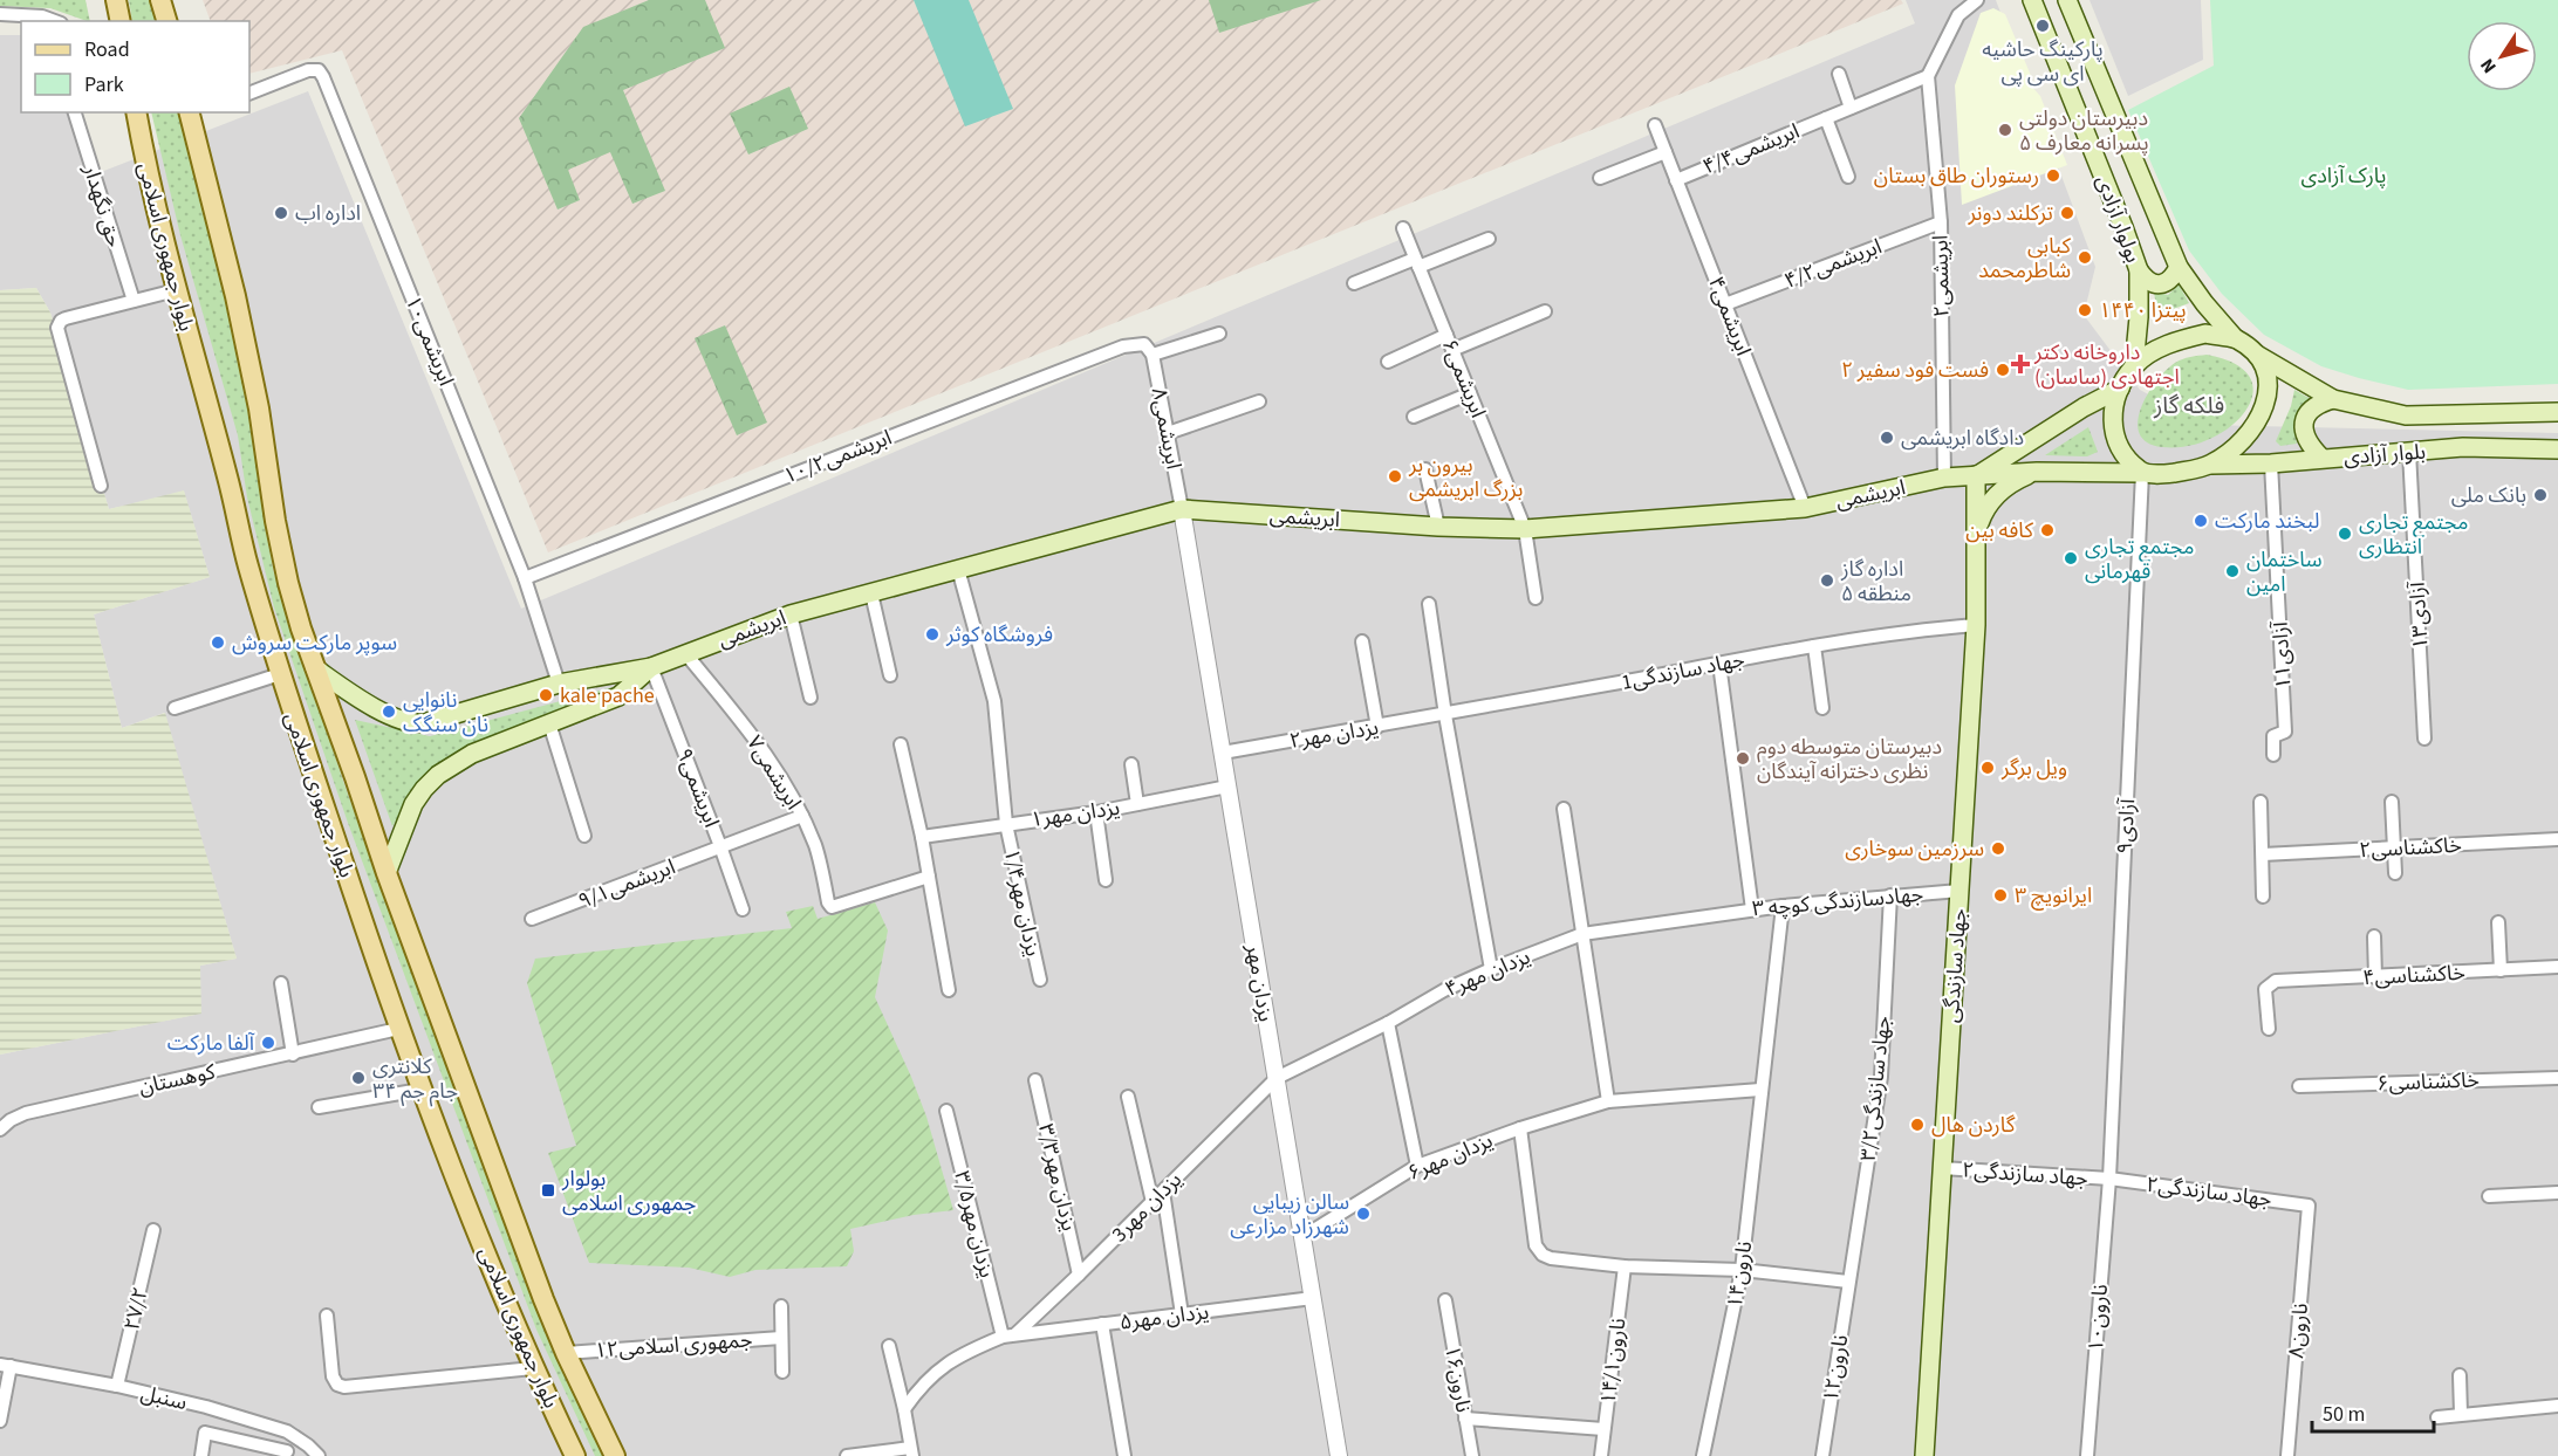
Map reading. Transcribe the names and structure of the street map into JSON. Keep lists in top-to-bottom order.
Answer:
{
  "streets": {
    "main road": [
      "بولوار آزادی",
      "بلوار جمهوری اسلامی",
      "بلوار آزادی",
      "ابریشمی",
      "جهاد سازندگی"
    ],
    "street": [
      "ابریشمی۴/۴",
      "حق نگهدار",
      "ابریشمی۴/۲",
      "ابریشمی۲",
      "ابریشمی۴",
      "ابریشمی۱۰",
      "ابریشمی۶",
      "ابریشمی۸",
      "۱۰/۲ابریشمی",
      "آزادی۱۳",
      "آزادی۱۱",
      "1جهاد سازندگی",
      "یزدان مهر۲",
      "ابریشمی۷",
      "ابریشمی۹",
      "یزدان مهر۱",
      "آزادی۹",
      "خاکشناسی۲",
      "۹/۱ابریشمی",
      "جهادسازندگی کوچه ۳",
      "۱/۴یزدان مهر",
      "یزدان مهر۴",
      "خاکشناسی۴",
      "یزدان مهر",
      "کوهستان",
      "خاکشناسی۶",
      "۳/۲جهاد سازندگی",
      "یزدان مهر۶",
      "جهاد سازندگی۲",
      "۳/۳یزدان مهر",
      "۲جهاد سازندگی",
      "3یزدان مهر",
      "۳/۵یزدان مهر",
      "نارون۱۴",
      "۲۷/۲",
      "یزدان مهر۵",
      "نارون۱۰",
      "نارون۸",
      "جمهوری اسلامی۱۲",
      "۱۴/۱نارون",
      "نارون۱۲",
      "نارون۱۶",
      "سنبل"
    ]
  },
  "crossings": [
    ["ابریشمی۴/۴", "ابریشمی۲"],
    ["ابریشمی۴/۴", "ابریشمی۴"],
    ["بولوار آزادی", "بلوار آزادی"],
    ["بولوار آزادی", "ابریشمی"],
    ["بولوار آزادی", "آزادی۹"],
    ["بلوار جمهوری اسلامی", "کوهستان"],
    ["بلوار جمهوری اسلامی", "جمهوری اسلامی۱۲"],
    ["ابریشمی۴/۲", "ابریشمی۲"],
    ["ابریشمی۴/۲", "ابریشمی۴"],
    ["ابریشمی۲", "ابریشمی"],
    ["ابریشمی۴", "ابریشمی"],
    ["ابریشمی۱۰", "۱۰/۲ابریشمی"],
    ["ابریشمی۶", "ابریشمی"],
    ["ابریشمی۸", "۱۰/۲ابریشمی"],
    ["ابریشمی۸", "ابریشمی"],
    ["ابریشمی۸", "یزدان مهر"],
    ["بلوار آزادی", "ابریشمی"],
    ["بلوار آزادی", "آزادی۱۳"],
    ["بلوار آزادی", "آزادی۱۱"],
    ["بلوار آزادی", "آزادی۹"],
    ["ابریشمی", "ابریشمی۷"],
    ["ابریشمی", "ابریشمی۹"],
    ["ابریشمی", "آزادی۹"],
    ["ابریشمی", "۱/۴یزدان مهر"],
    ["ابریشمی", "جهاد سازندگی"],
    ["ابریشمی", "یزدان مهر"],
    ["1جهاد سازندگی", "یزدان مهر۲"],
    ["1جهاد سازندگی", "جهاد سازندگی"],
    ["یزدان مهر۲", "یزدان مهر"],
    ["ابریشمی۷", "۹/۱ابریشمی"],
    ["ابریشمی۹", "۹/۱ابریشمی"],
    ["یزدان مهر۱", "۱/۴یزدان مهر"],
    ["یزدان مهر۱", "یزدان مهر"],
    ["آزادی۹", "جهاد سازندگی۲"],
    ["آزادی۹", "۲جهاد سازندگی"],
    ["آزادی۹", "نارون۱۰"],
    ["جهادسازندگی کوچه ۳", "جهاد سازندگی"],
    ["جهادسازندگی کوچه ۳", "یزدان مهر۴"],
    ["جهادسازندگی کوچه ۳", "۳/۲جهاد سازندگی"],
    ["جهادسازندگی کوچه ۳", "نارون۱۴"],
    ["جهاد سازندگی", "جهاد سازندگی۲"],
    ["یزدان مهر۴", "یزدان مهر"],
    ["یزدان مهر۴", "3یزدان مهر"],
    ["یزدان مهر", "یزدان مهر۶"],
    ["یزدان مهر", "3یزدان مهر"],
    ["یزدان مهر", "یزدان مهر۵"],
    ["۳/۲جهاد سازندگی", "نارون۱۲"],
    ["یزدان مهر۶", "نارون۱۴"],
    ["جهاد سازندگی۲", "۲جهاد سازندگی"],
    ["جهاد سازندگی۲", "نارون۱۰"],
    ["۳/۳یزدان مهر", "3یزدان مهر"],
    ["۲جهاد سازندگی", "نارون۱۰"],
    ["۲جهاد سازندگی", "نارون۸"],
    ["3یزدان مهر", "یزدان مهر۵"],
    ["۳/۵یزدان مهر", "یزدان مهر۵"],
    ["۲۷/۲", "سنبل"]
  ],
  "districts": ["فلکه گاز"],
  "parks": ["پارک آزادی"],
  "places": {
    "other": [
      "پارکینگ حاشیه ای سی پی",
      "دبیرستان دولتی پسرانه معارف ۵",
      "رستوران طاق بستان",
      "اداره اب",
      "ترکلند دونر",
      "کبابی شاطرمحمد",
      "پیتزا ۱۴۴۰",
      "فست فود سفیر ۲",
      "دادگاه ابریشمی",
      "بیرون بر بزرگ ابریشمی",
      "بانک ملی",
      "لبخند مارکت",
      "کافه بین",
      "مجتمع تجاری انتظاری",
      "مجتمع تجاری قهرمانی",
      "ساختمان امین",
      "اداره گاز منطقه ۵",
      "فروشگاه کوثر",
      "سوپر مارکت سروش",
      "kale pache",
      "نانوایی نان سنگک",
      "دبیرستان متوسطه دوم نظری دخترانه آیندگان",
      "ویل برگر",
      "سرزمین سوخاری",
      "ایرانویچ ٣",
      "آلفا مارکت",
      "کلانتری ۳۴ جام جم",
      "گاردن هال",
      "سالن زیبایی شهرزاد مزارعی"
    ],
    "health": ["داروخانه دکتر اجتهادی (ساسان)"],
    "transit": ["بولوار جمهوری اسلامی"]
  },
  "legend": ["Road", "Park"],
  "scale_bar": "50 m",
  "north": "bottom left"
}
